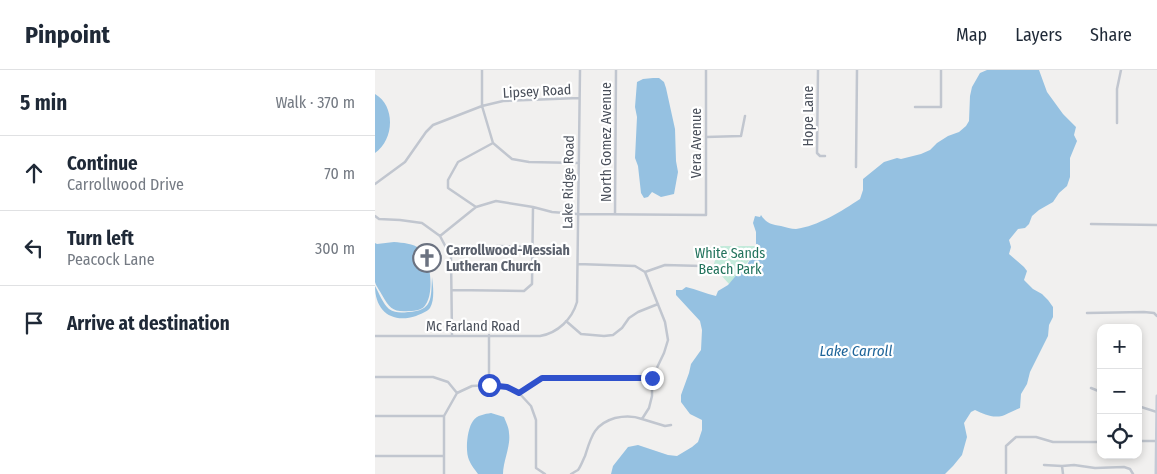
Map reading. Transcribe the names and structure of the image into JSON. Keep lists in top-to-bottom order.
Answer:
{
  "streets": {
    "street": [
      "Lipsey Road",
      "Hope Lane",
      "North Gomez Avenue",
      "Vera Avenue",
      "Lake Ridge Road",
      "Mc Farland Road"
    ]
  },
  "crossings": [
    ["Lipsey Road", "Lake Ridge Road"],
    ["North Gomez Avenue", "Vera Avenue"],
    ["Lake Ridge Road", "Mc Farland Road"]
  ],
  "water": ["Lake Carroll"],
  "parks": ["White Sands Beach Park"],
  "places": {
    "church": ["Carrollwood-Messiah Lutheran Church"]
  },
  "page": {
    "header": "Pinpoint",
    "nav": ["Map", "Layers", "Share"],
    "heading": ["5 min", "Walk · 370 m"],
    "list": [
      ["Continue", "Carrollwood Drive", "70 m"],
      ["Turn left", "Peacock Lane", "300 m"],
      "Arrive at destination"
    ],
    "map_buttons": ["+", "−"]
  }
}
